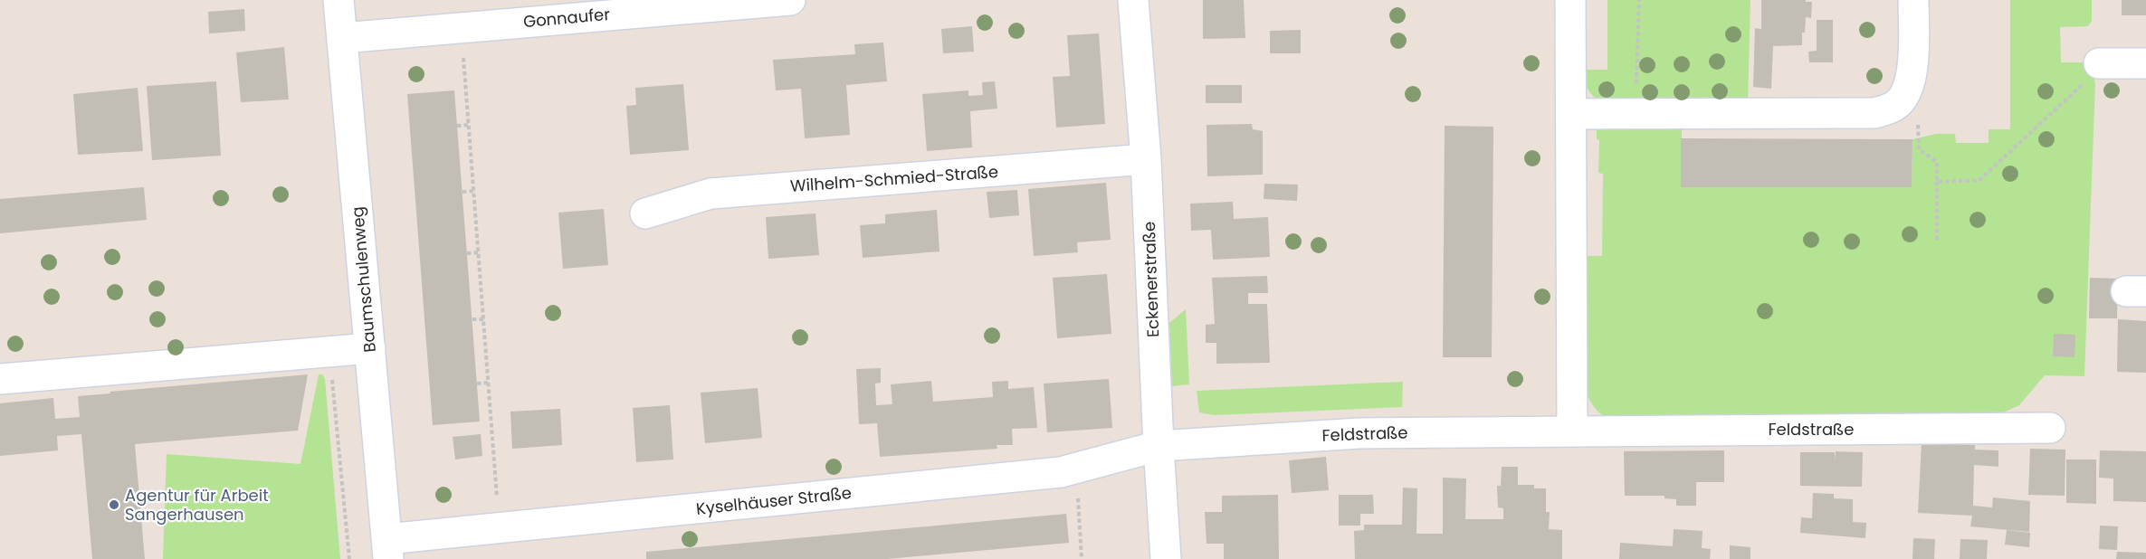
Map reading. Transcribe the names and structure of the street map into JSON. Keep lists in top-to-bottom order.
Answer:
{
  "streets": {
    "street": [
      "Gonnaufer",
      "Wilhelm-Schmied-Straße",
      "Baumschulenweg",
      "Eckenerstraße",
      "Feldstraße",
      "Kyselhäuser Straße"
    ]
  },
  "crossings": [
    ["Gonnaufer", "Baumschulenweg"],
    ["Wilhelm-Schmied-Straße", "Eckenerstraße"],
    ["Baumschulenweg", "Kyselhäuser Straße"],
    ["Eckenerstraße", "Feldstraße"],
    ["Eckenerstraße", "Kyselhäuser Straße"],
    ["Feldstraße", "Kyselhäuser Straße"]
  ],
  "places": ["Agentur für Arbeit Sangerhausen"]
}
